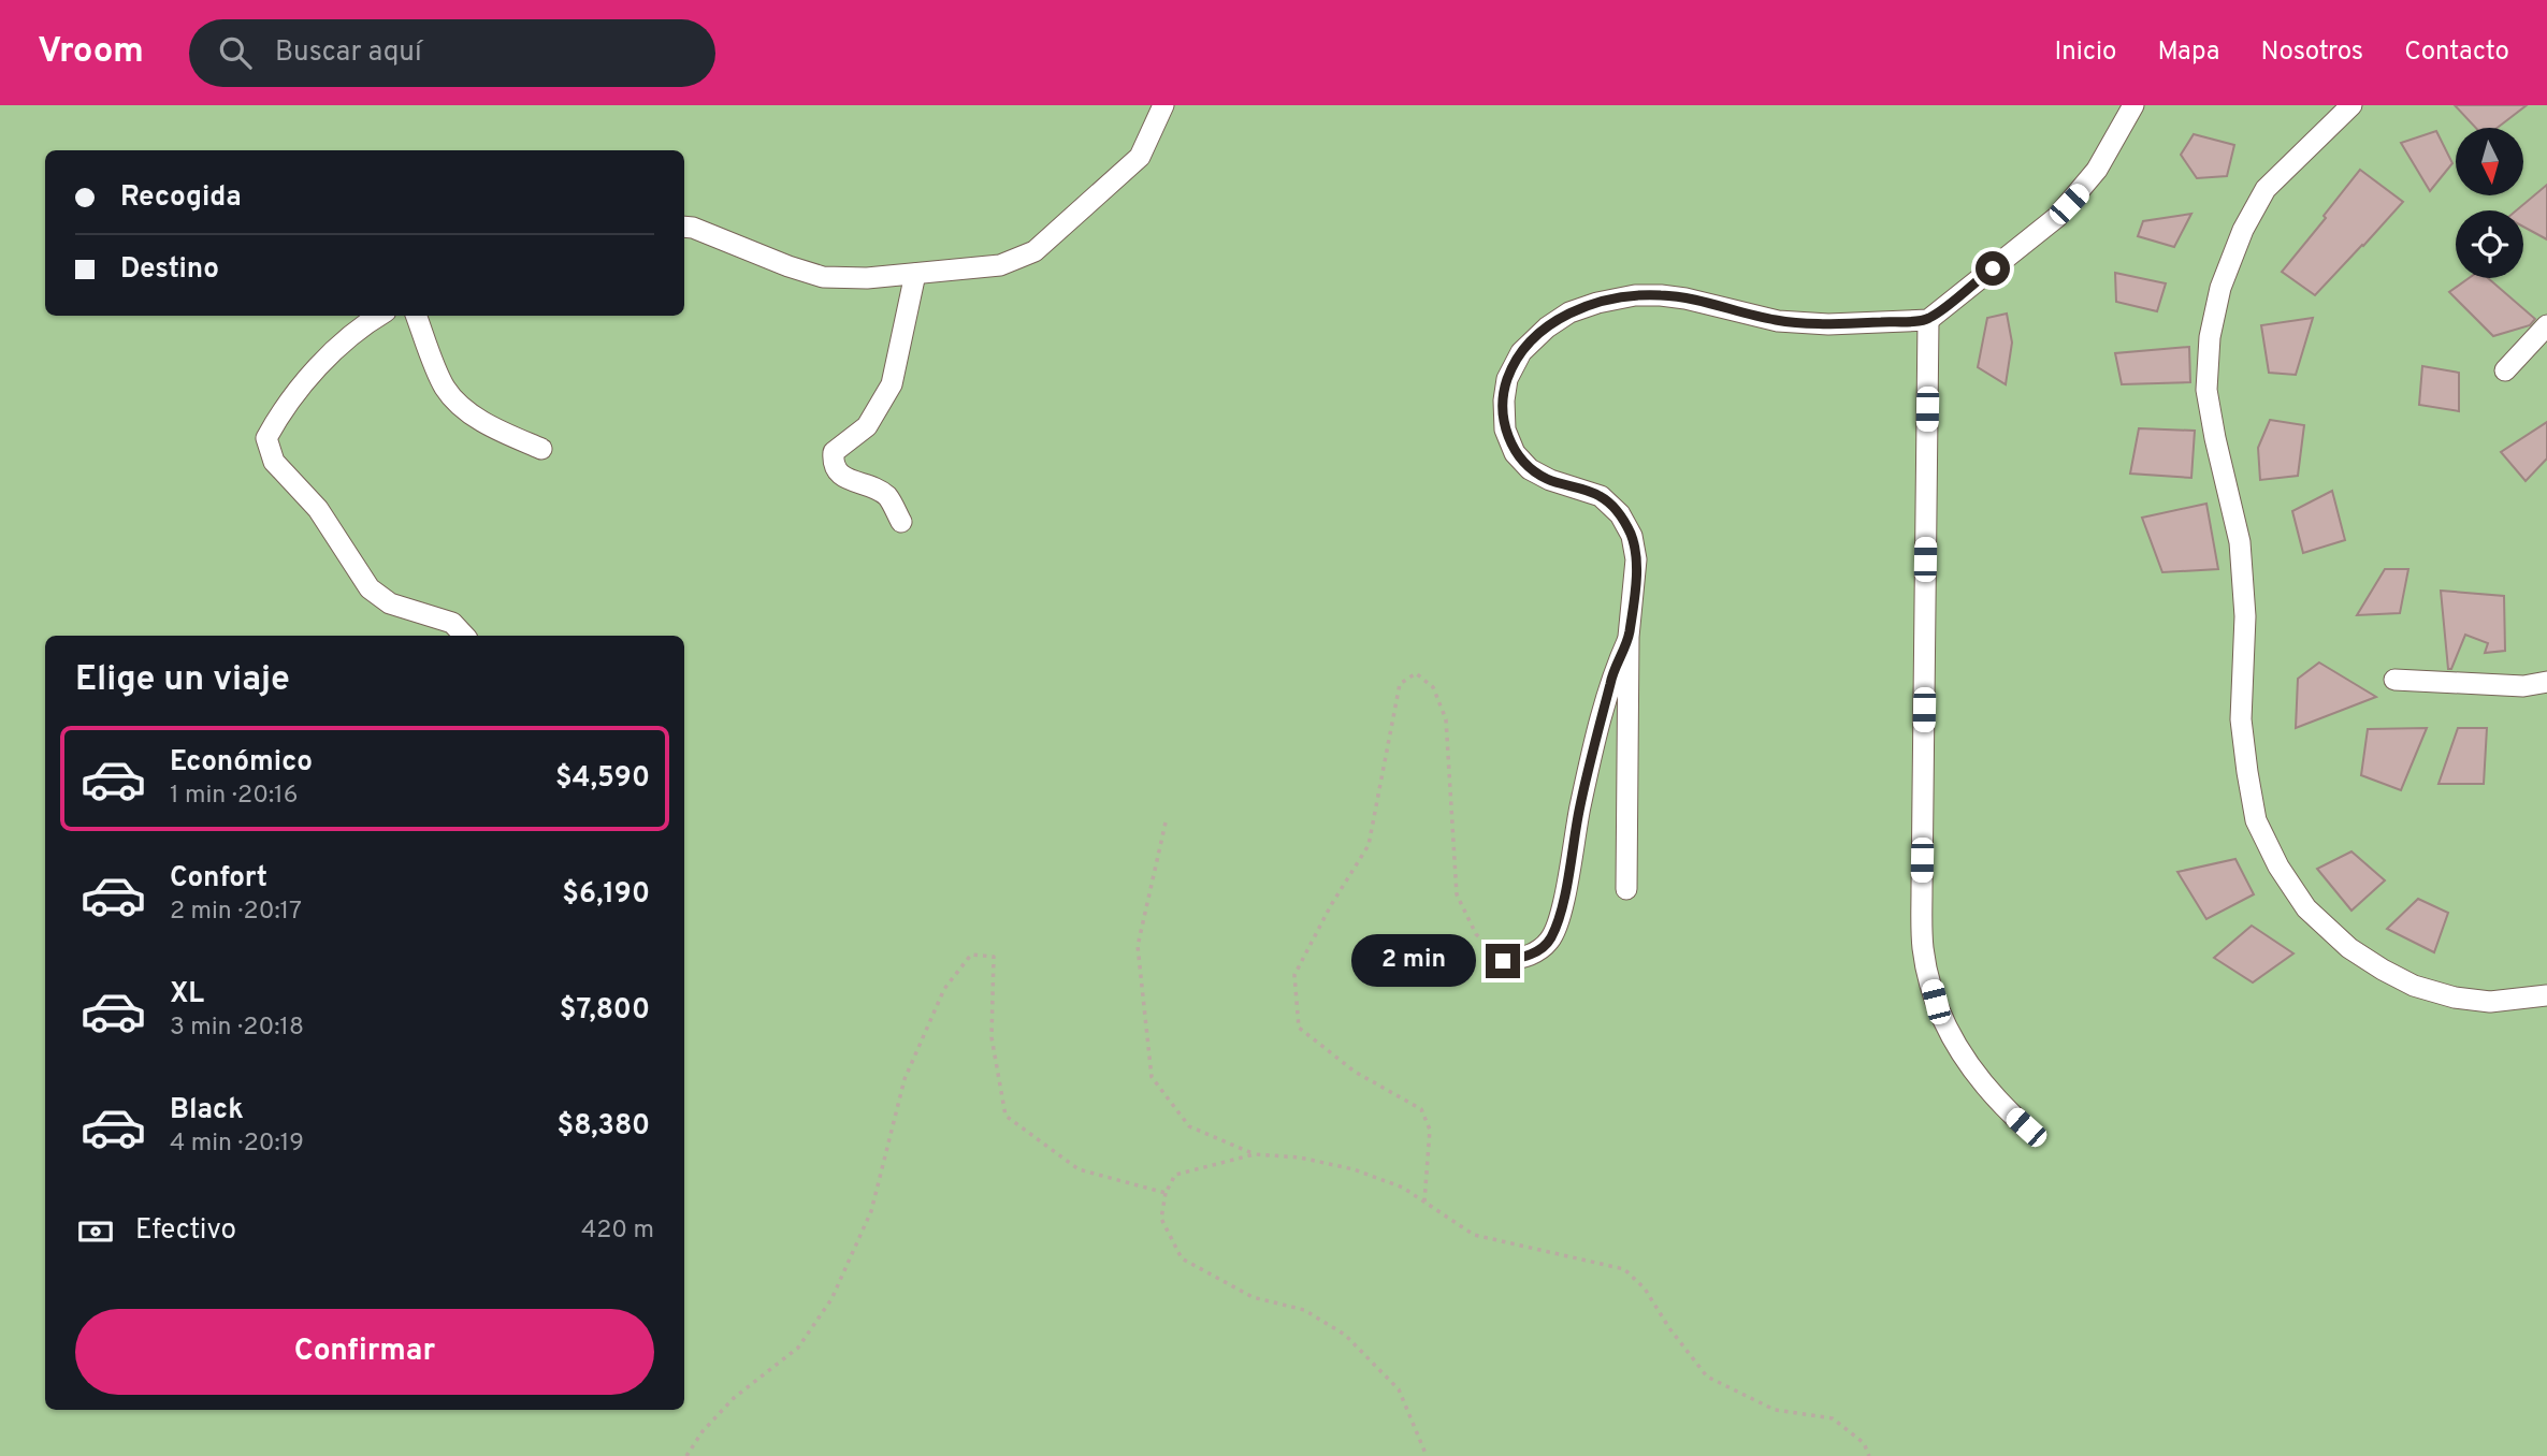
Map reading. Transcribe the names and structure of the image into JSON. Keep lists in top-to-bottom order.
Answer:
{
  "north": "bottom",
  "page": {
    "header": "Vroom",
    "search": "Buscar aquí",
    "nav": [
      "Inicio",
      "Mapa",
      "Nosotros",
      "Contacto"
    ],
    "banner": ["Recogida", "Destino"],
    "heading": "Elige un viaje",
    "list": [
      {
        "name": "Económico",
        "note": "1 min · 20:16",
        "value": "$4,590"
      },
      {
        "name": "Confort",
        "note": "2 min · 20:17",
        "value": "$6,190"
      },
      {
        "name": "XL",
        "note": "3 min · 20:18",
        "value": "$7,800"
      },
      {
        "name": "Black",
        "note": "4 min · 20:19",
        "value": "$8,380"
      }
    ],
    "bubble": "2 min",
    "pay": ["Efectivo", "420 m"],
    "buttons": "Confirmar"
  }
}
